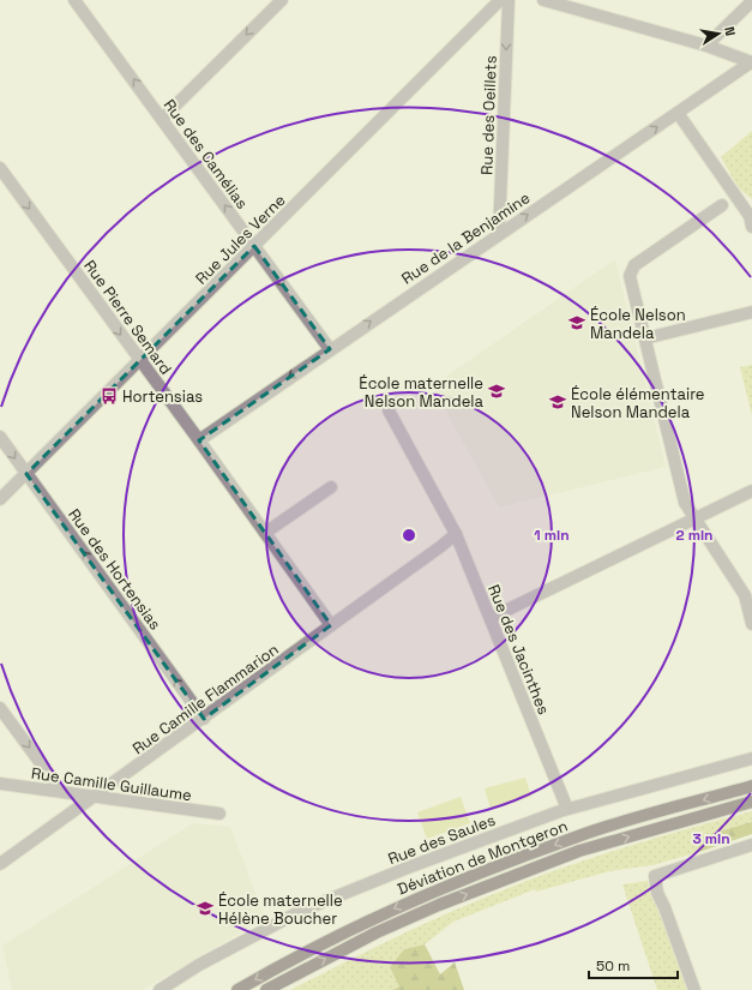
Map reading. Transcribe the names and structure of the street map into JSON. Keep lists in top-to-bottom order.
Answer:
{
  "streets": {
    "main road": ["Déviation de Montgeron"],
    "street": [
      "Rue des Oeillets",
      "Rue des Camélias",
      "Rue de la Benjamine",
      "Rue Jules Verne",
      "Rue Pierre Semard",
      "Rue des Hortensias",
      "Rue des Jacinthes",
      "Rue Camille Flammarion",
      "Rue Camille Guillaume",
      "Rue des Saules"
    ]
  },
  "crossings": [
    ["Rue des Oeillets", "Rue de la Benjamine"],
    ["Rue des Camélias", "Rue de la Benjamine"],
    ["Rue des Camélias", "Rue Jules Verne"],
    ["Rue de la Benjamine", "Rue Pierre Semard"],
    ["Rue Jules Verne", "Rue Pierre Semard"],
    ["Rue Jules Verne", "Rue des Hortensias"],
    ["Rue Pierre Semard", "Rue Camille Flammarion"],
    ["Rue des Hortensias", "Rue Camille Flammarion"],
    ["Rue des Jacinthes", "Rue Camille Flammarion"],
    ["Rue des Jacinthes", "Rue des Saules"],
    ["Rue Camille Flammarion", "Rue Camille Guillaume"]
  ],
  "one_way": ["Rue des Oeillets", "Rue Pierre Semard"],
  "places": {
    "school or university": [
      "École Nelson Mandela",
      "École maternelle Nelson Mandela",
      "École élémentaire Nelson Mandela",
      "École maternelle Hélène Boucher"
    ],
    "bus stop": ["Hortensias"]
  },
  "scale_bar": "50 m",
  "north": "right",
  "rings": ["1 min", "2 min", "3 min"]
}
